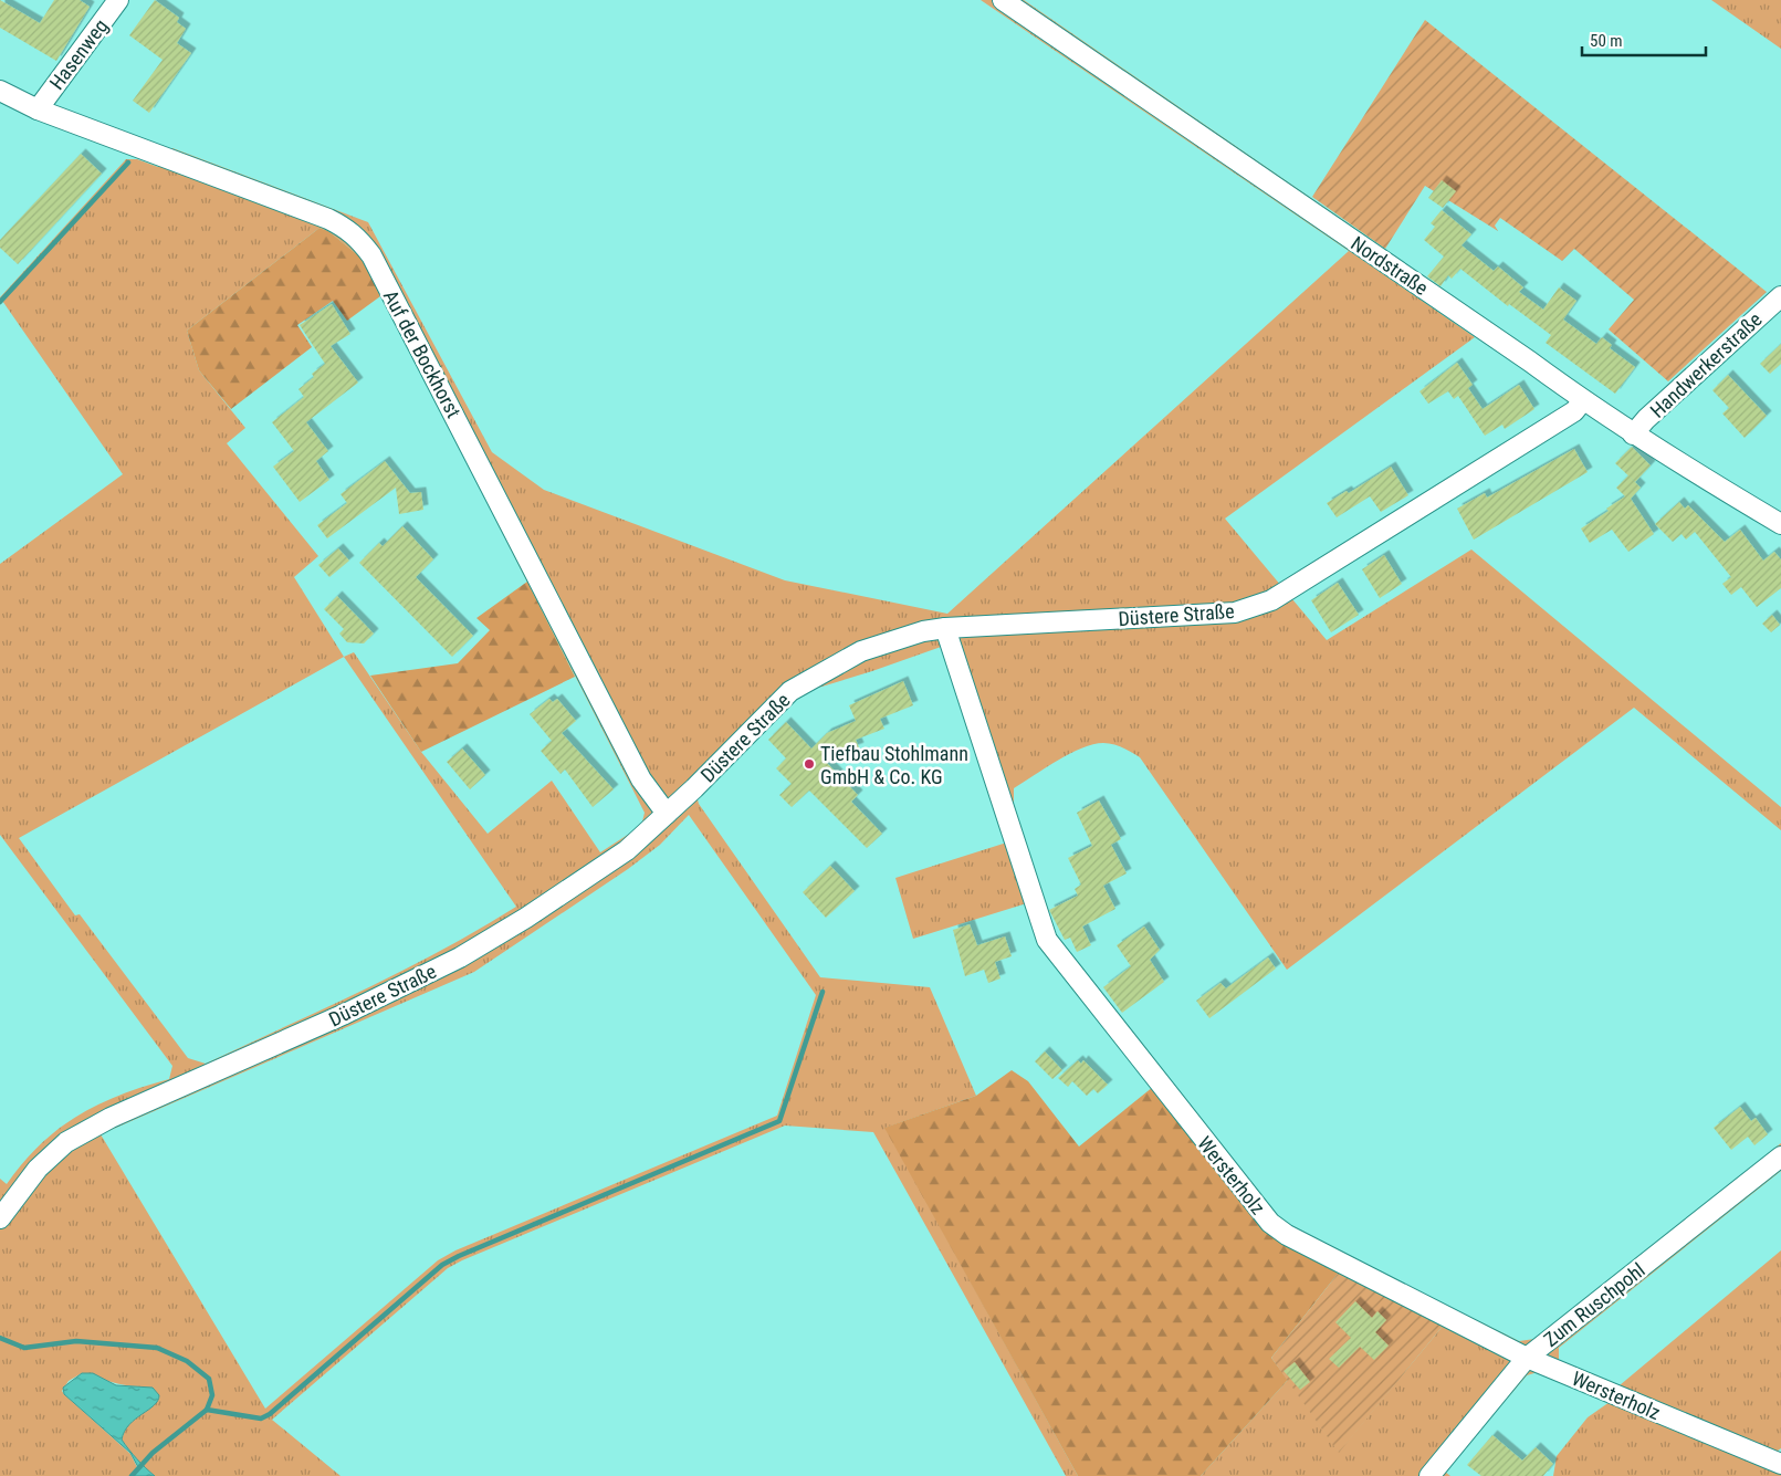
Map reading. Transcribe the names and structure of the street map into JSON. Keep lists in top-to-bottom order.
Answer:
{
  "streets": {
    "street": [
      "Hasenweg",
      "Nordstraße",
      "Auf der Bockhorst",
      "Handwerkerstraße",
      "Düstere Straße",
      "Wersterholz",
      "Zum Ruschpohl"
    ]
  },
  "crossings": [
    ["Hasenweg", "Auf der Bockhorst"],
    ["Nordstraße", "Handwerkerstraße"],
    ["Nordstraße", "Düstere Straße"],
    ["Auf der Bockhorst", "Düstere Straße"],
    ["Düstere Straße", "Wersterholz"],
    ["Wersterholz", "Zum Ruschpohl"]
  ],
  "places": ["Tiefbau Stohlmann GmbH & Co. KG"],
  "scale_bar": "50 m"
}
